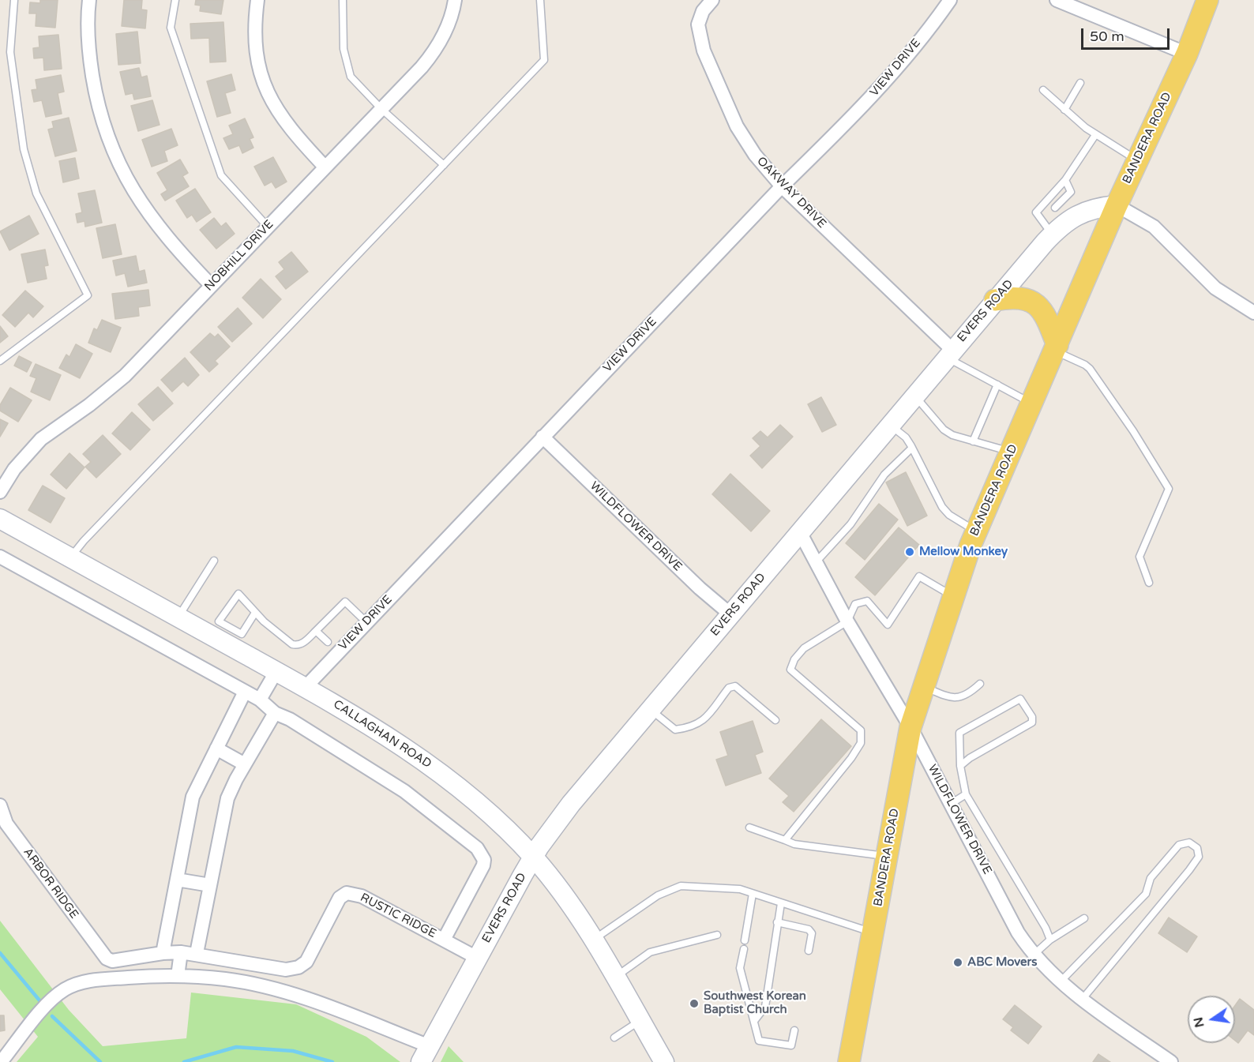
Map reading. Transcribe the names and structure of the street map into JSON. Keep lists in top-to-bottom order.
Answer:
{
  "streets": {
    "main road": ["BANDERA ROAD", "EVERS ROAD", "CALLAGHAN ROAD"],
    "street": [
      "VIEW DRIVE",
      "OAKWAY DRIVE",
      "NOBHILL DRIVE",
      "WILDFLOWER DRIVE",
      "ARBOR RIDGE",
      "RUSTIC RIDGE"
    ]
  },
  "crossings": [
    ["VIEW DRIVE", "OAKWAY DRIVE"],
    ["VIEW DRIVE", "WILDFLOWER DRIVE"],
    ["VIEW DRIVE", "CALLAGHAN ROAD"],
    ["BANDERA ROAD", "EVERS ROAD"],
    ["BANDERA ROAD", "WILDFLOWER DRIVE"],
    ["OAKWAY DRIVE", "EVERS ROAD"],
    ["EVERS ROAD", "WILDFLOWER DRIVE"],
    ["EVERS ROAD", "CALLAGHAN ROAD"],
    ["EVERS ROAD", "RUSTIC RIDGE"]
  ],
  "places": ["Mellow Monkey", "ABC Movers", "Southwest Korean Baptist Church"],
  "scale_bar": "50 m",
  "north": "left"
}
